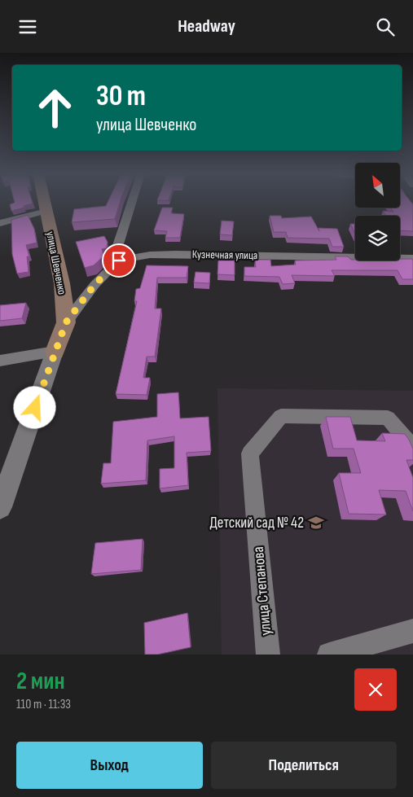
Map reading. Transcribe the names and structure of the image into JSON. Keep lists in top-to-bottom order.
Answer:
{
  "streets": {
    "main road": ["улица Шевченко"],
    "street": ["Кузнечная улица", "улица Степанова"]
  },
  "places": {
    "school or university": ["Детский сад № 42"]
  },
  "north": "top left",
  "page": {
    "header": "Headway",
    "turn": ["30 m", "улица Шевченко"],
    "heading": ["2 мин", "110 m · 11:33"],
    "buttons": ["Выход", "Поделиться"]
  }
}
